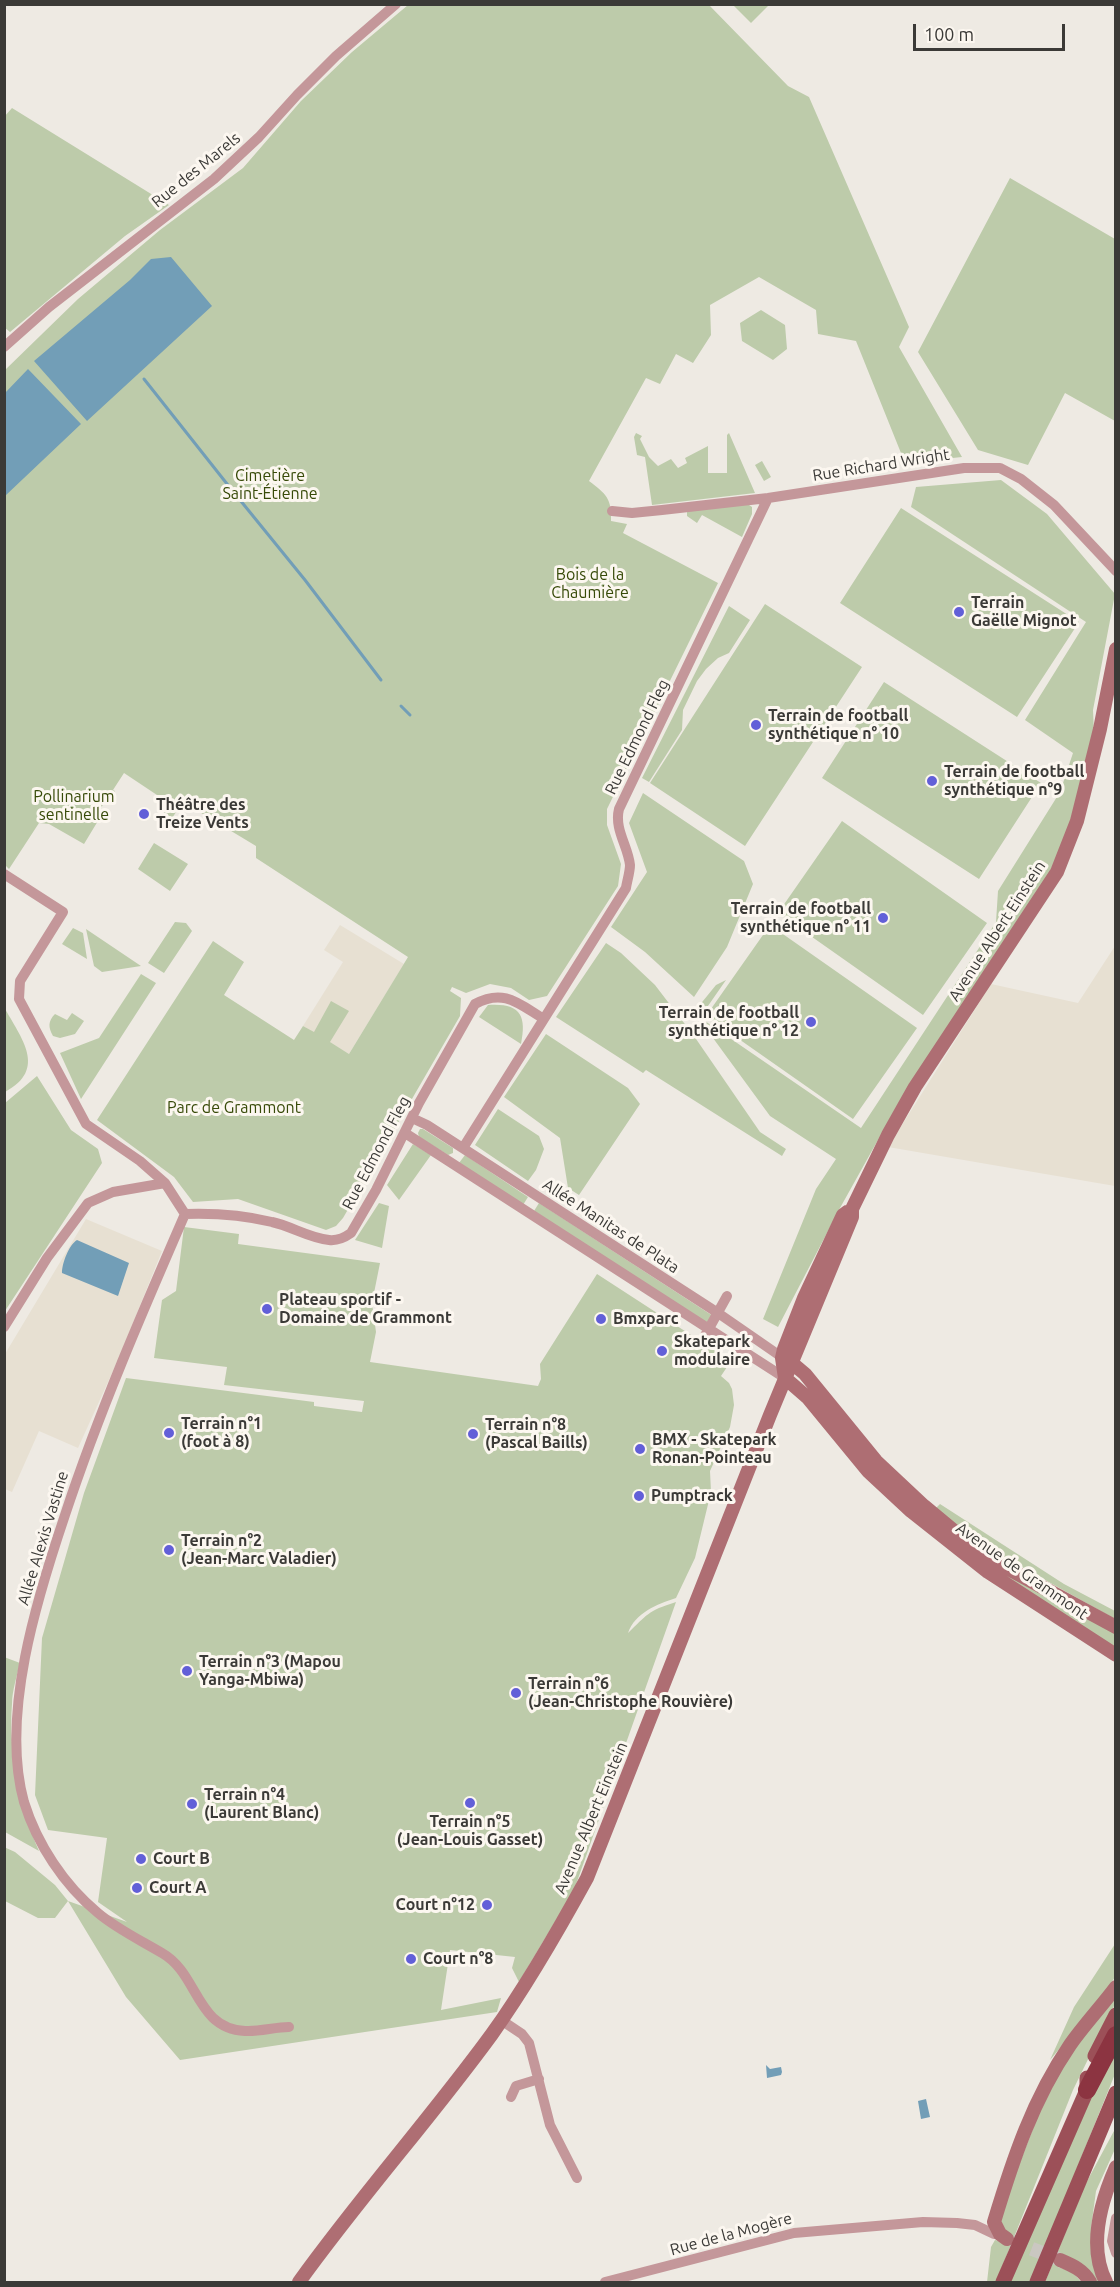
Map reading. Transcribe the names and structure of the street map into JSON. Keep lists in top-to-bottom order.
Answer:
{
  "streets": {
    "main road": ["Avenue Albert Einstein", "Avenue de Grammont"],
    "street": [
      "Rue des Marels",
      "Rue Richard Wright",
      "Rue Edmond Fleg",
      "Allée Manitas de Plata",
      "Allée Alexis Vastine",
      "Rue de la Mogère"
    ]
  },
  "crossings": [
    ["Rue Richard Wright", "Rue Edmond Fleg"],
    ["Rue Edmond Fleg", "Allée Manitas de Plata"],
    ["Rue Edmond Fleg", "Allée Alexis Vastine"],
    ["Avenue Albert Einstein", "Allée Manitas de Plata"],
    ["Avenue Albert Einstein", "Avenue de Grammont"],
    ["Allée Manitas de Plata", "Avenue de Grammont"]
  ],
  "parks": [
    "Cimetière Saint-Étienne",
    "Bois de la Chaumière",
    "Pollinarium sentinelle",
    "Parc de Grammont"
  ],
  "places": [
    "Terrain Gaëlle Mignot",
    "Terrain de football synthétique n° 10",
    "Terrain de football synthétique n°9",
    "Théâtre des Treize Vents",
    "Terrain de football synthétique n° 11",
    "Terrain de football synthétique n° 12",
    "Plateau sportif - Domaine de Grammont",
    "Bmxparc",
    "Skatepark modulaire",
    "Terrain n°1 (foot à 8)",
    "Terrain n°8 (Pascal Baills)",
    "BMX - Skatepark Ronan-Pointeau",
    "Pumptrack",
    "Terrain n°2 (Jean-Marc Valadier)",
    "Terrain n°3 (Mapou Yanga-Mbiwa)",
    "Terrain n°6 (Jean-Christophe Rouvière)",
    "Terrain n°5 (Jean-Louis Gasset)",
    "Terrain n°4 (Laurent Blanc)",
    "Court B",
    "Court A",
    "Court n°12",
    "Court n°8"
  ],
  "scale_bar": "100 m"
}
